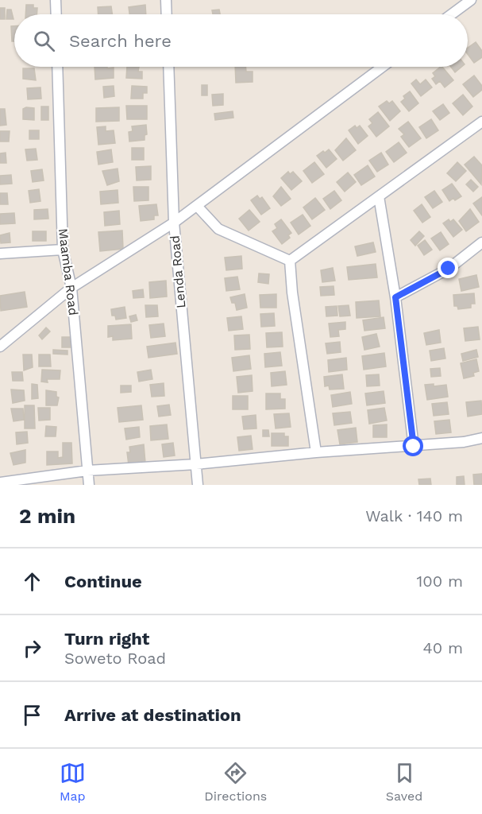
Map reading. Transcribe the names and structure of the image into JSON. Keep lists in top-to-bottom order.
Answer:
{
  "streets": {
    "street": ["Maamba Road", "Lenda Road"]
  },
  "page": {
    "search": "Search here",
    "heading": ["2 min", "Walk · 140 m"],
    "list": [
      ["Continue", "100 m"],
      ["Turn right", "Soweto Road", "40 m"],
      "Arrive at destination"
    ],
    "nav": ["Map", "Directions", "Saved"]
  }
}
